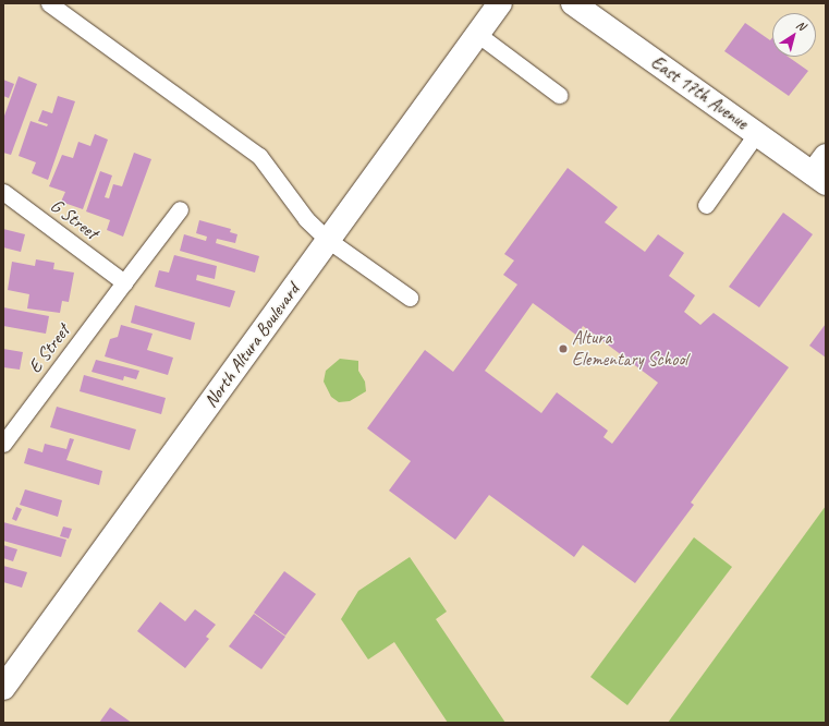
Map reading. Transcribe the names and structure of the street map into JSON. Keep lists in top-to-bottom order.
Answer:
{
  "streets": {
    "street": ["East 17th Avenue", "North Altura Boulevard"],
    "lane": ["G Street", "E Street"]
  },
  "crossings": [
    ["G Street", "E Street"]
  ],
  "places": ["Altura Elementary School"],
  "north": "top right"
}
